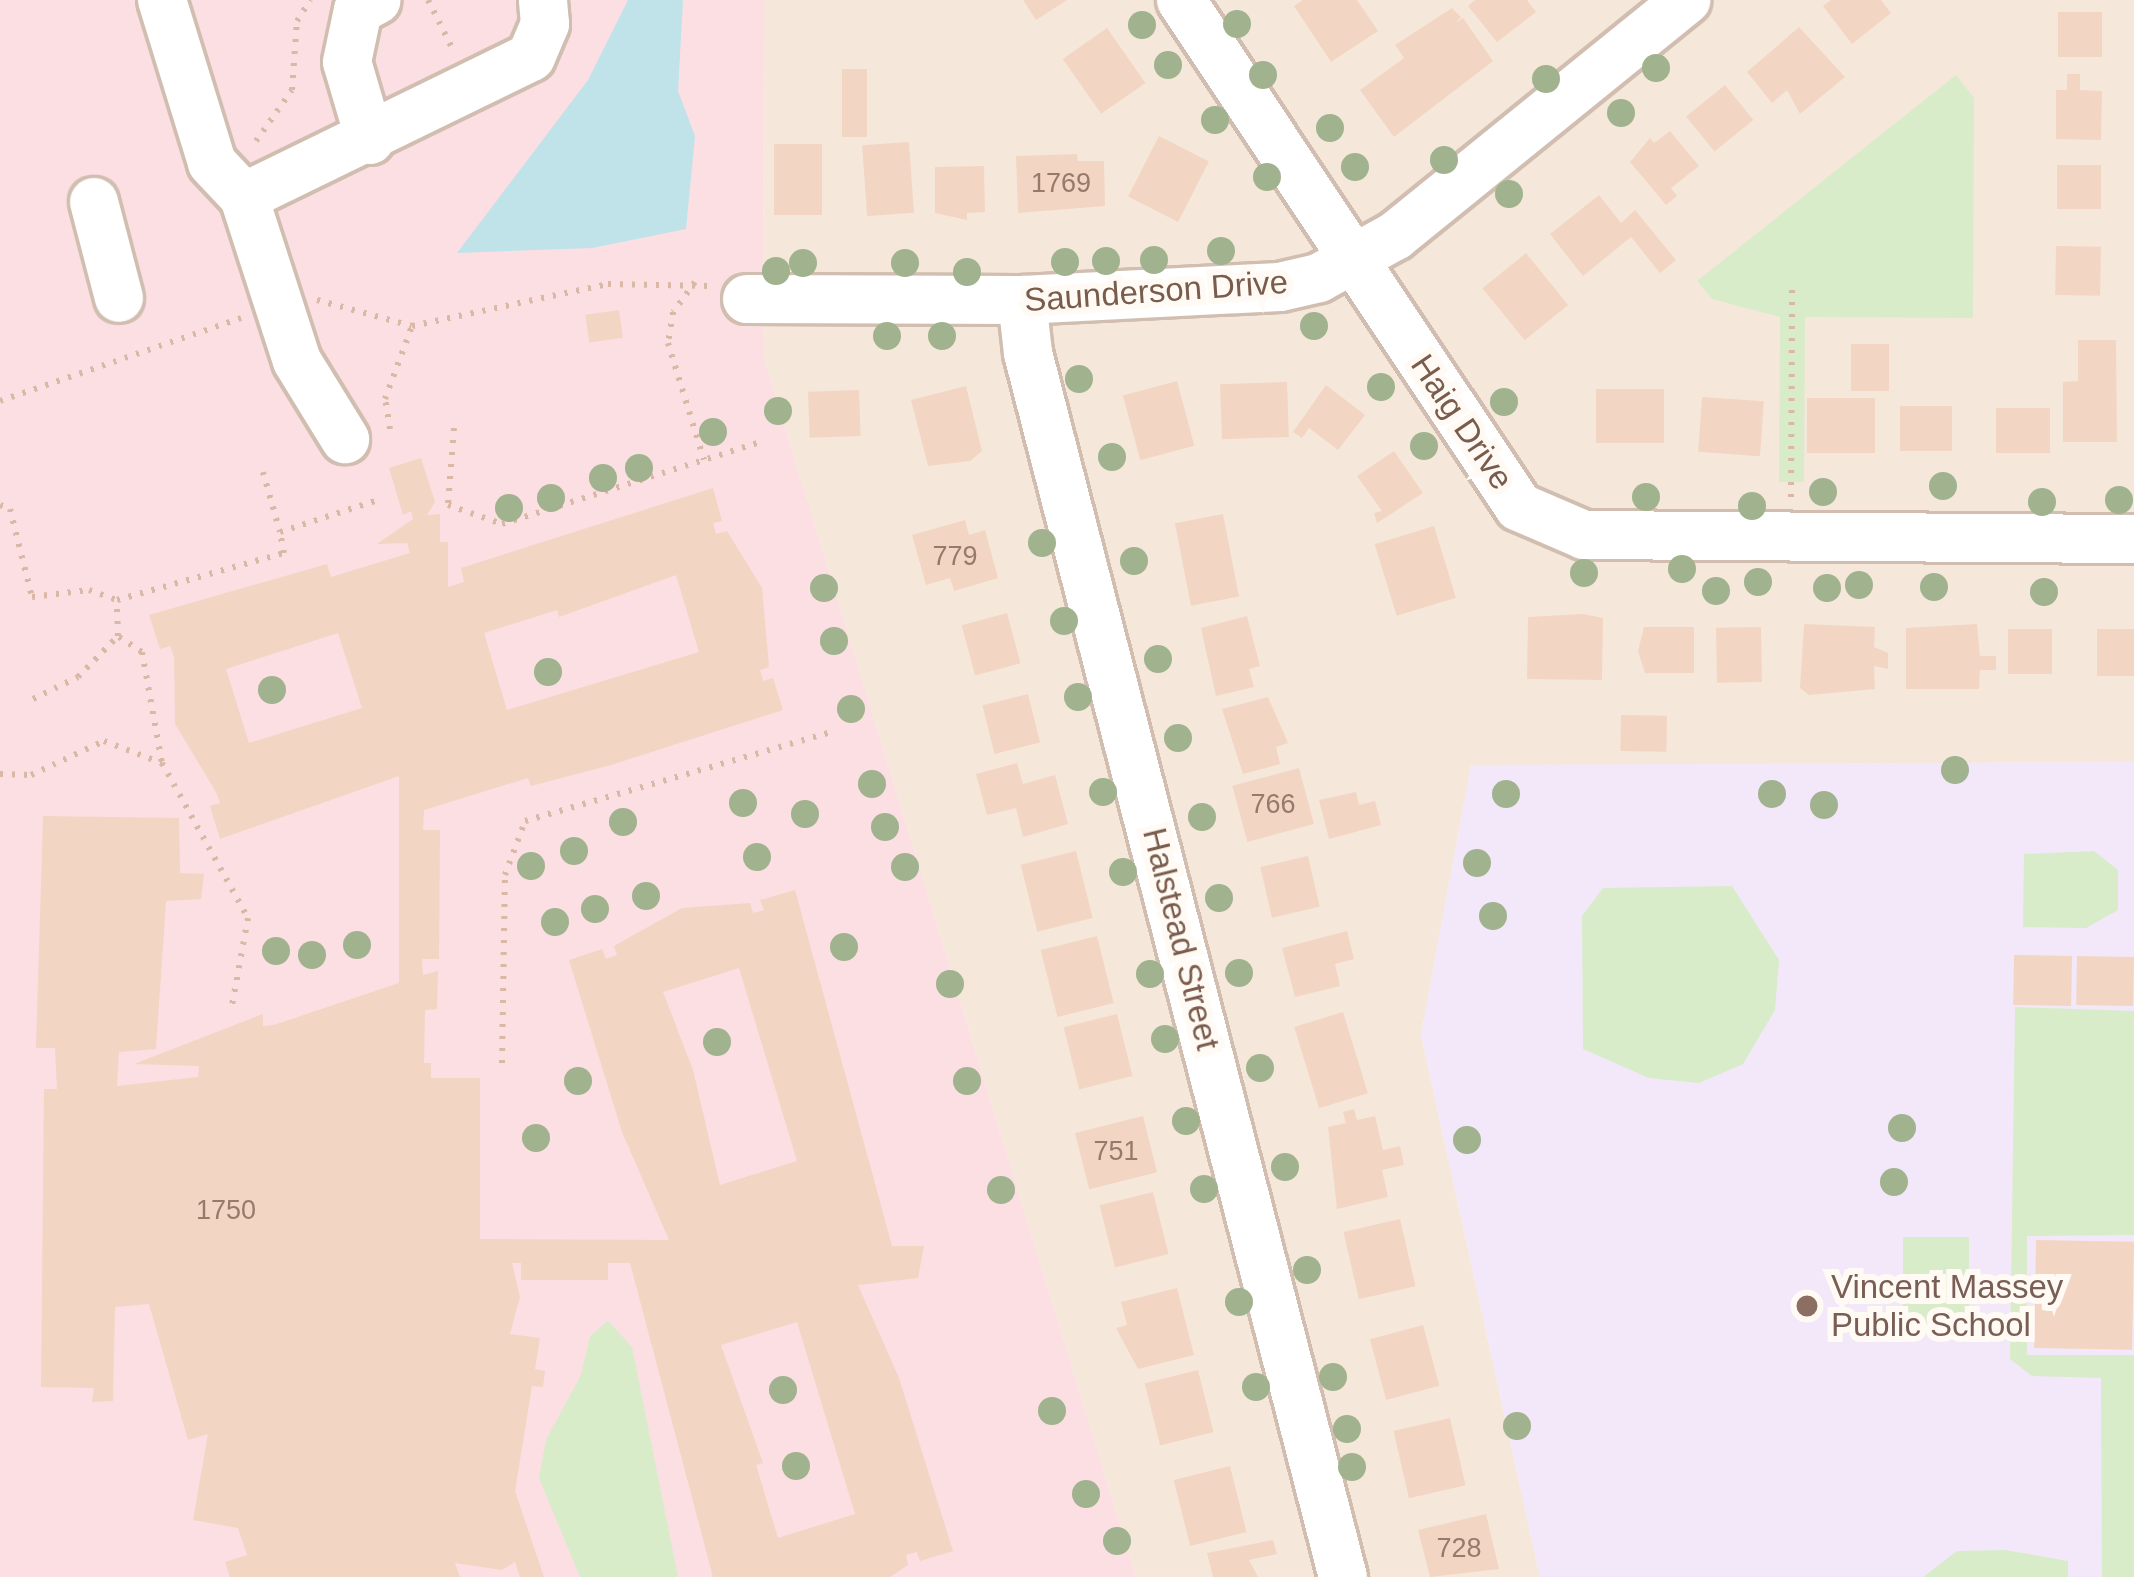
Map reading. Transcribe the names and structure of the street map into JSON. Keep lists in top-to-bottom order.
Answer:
{
  "streets": {
    "street": ["Saunderson Drive", "Haig Drive", "Halstead Street"]
  },
  "crossings": [
    ["Saunderson Drive", "Haig Drive"],
    ["Saunderson Drive", "Halstead Street"]
  ],
  "places": ["Vincent Massey Public School"],
  "house_numbers": [
    "1769",
    "779",
    "766",
    "751",
    "1750",
    "728"
  ]
}
